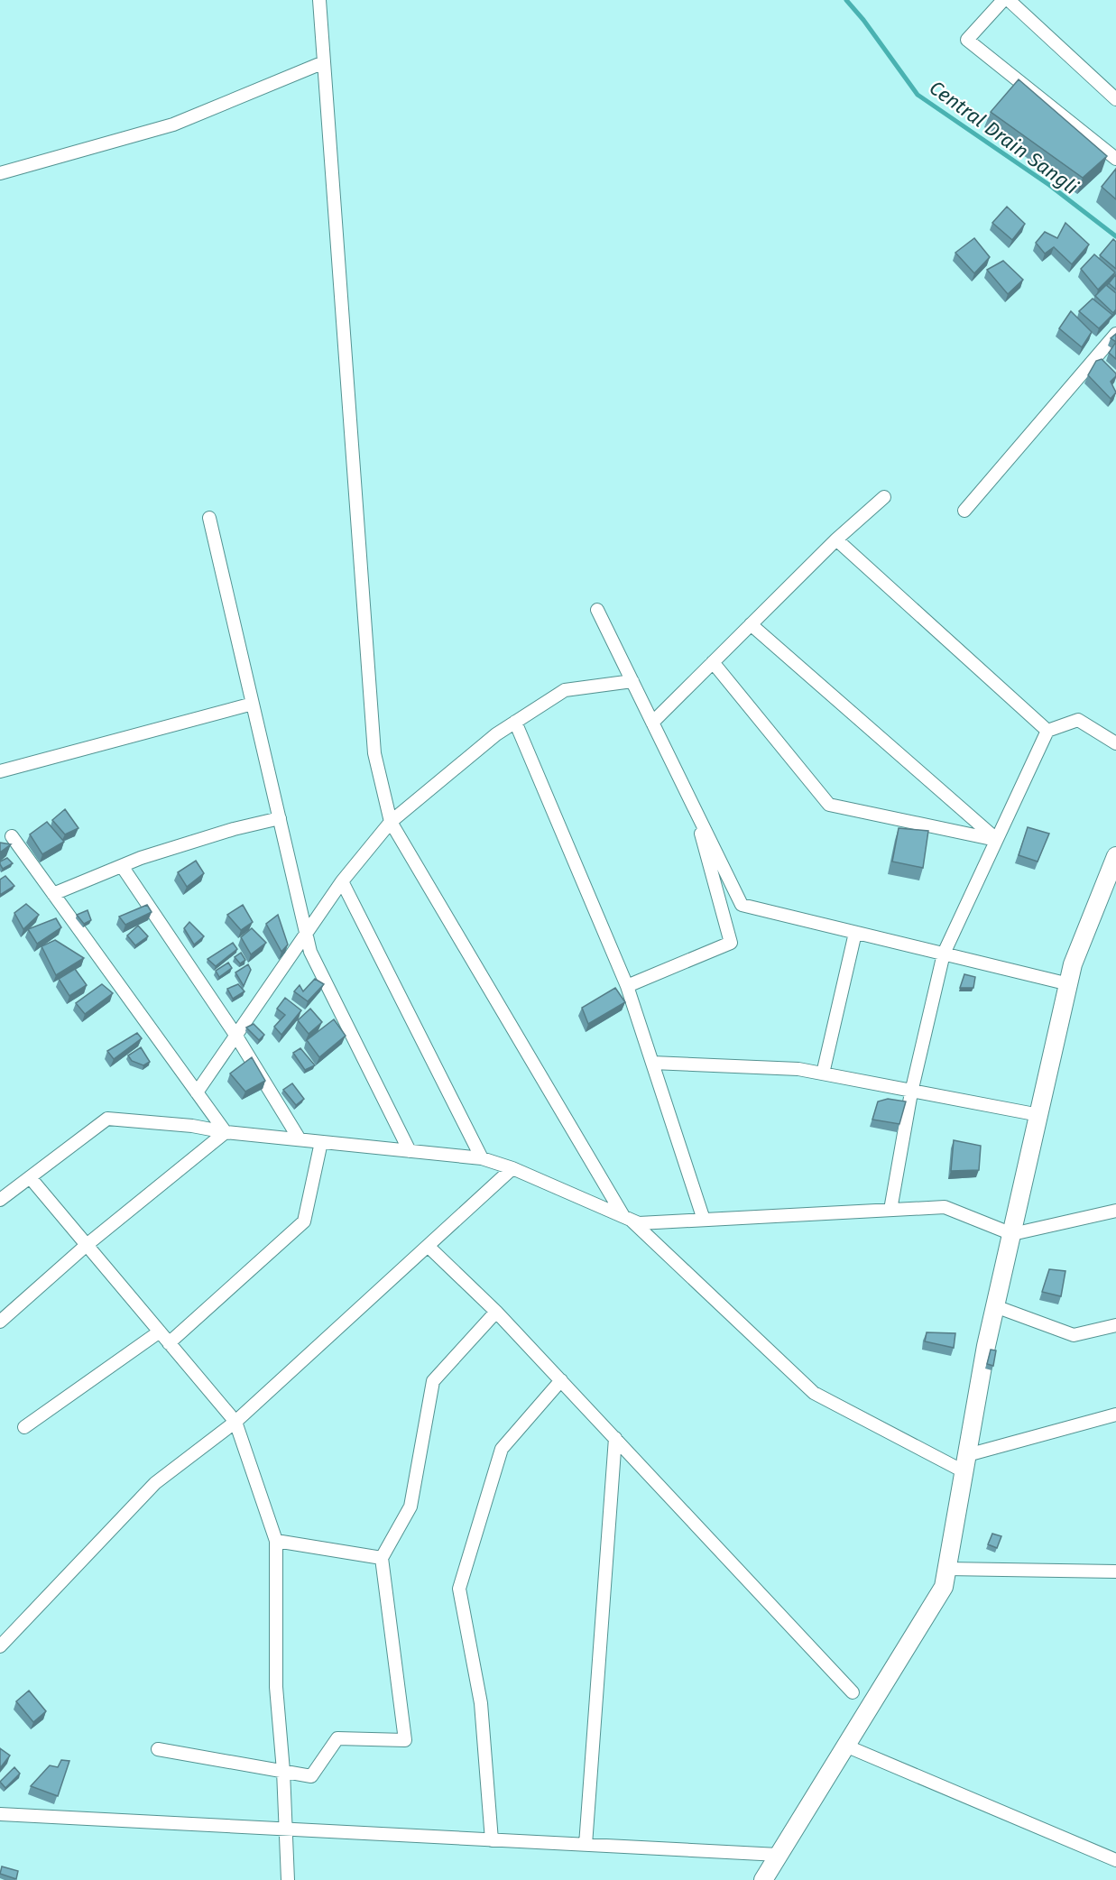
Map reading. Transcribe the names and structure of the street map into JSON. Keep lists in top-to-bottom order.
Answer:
{
  "water": ["Central Drain Sangli"]
}
